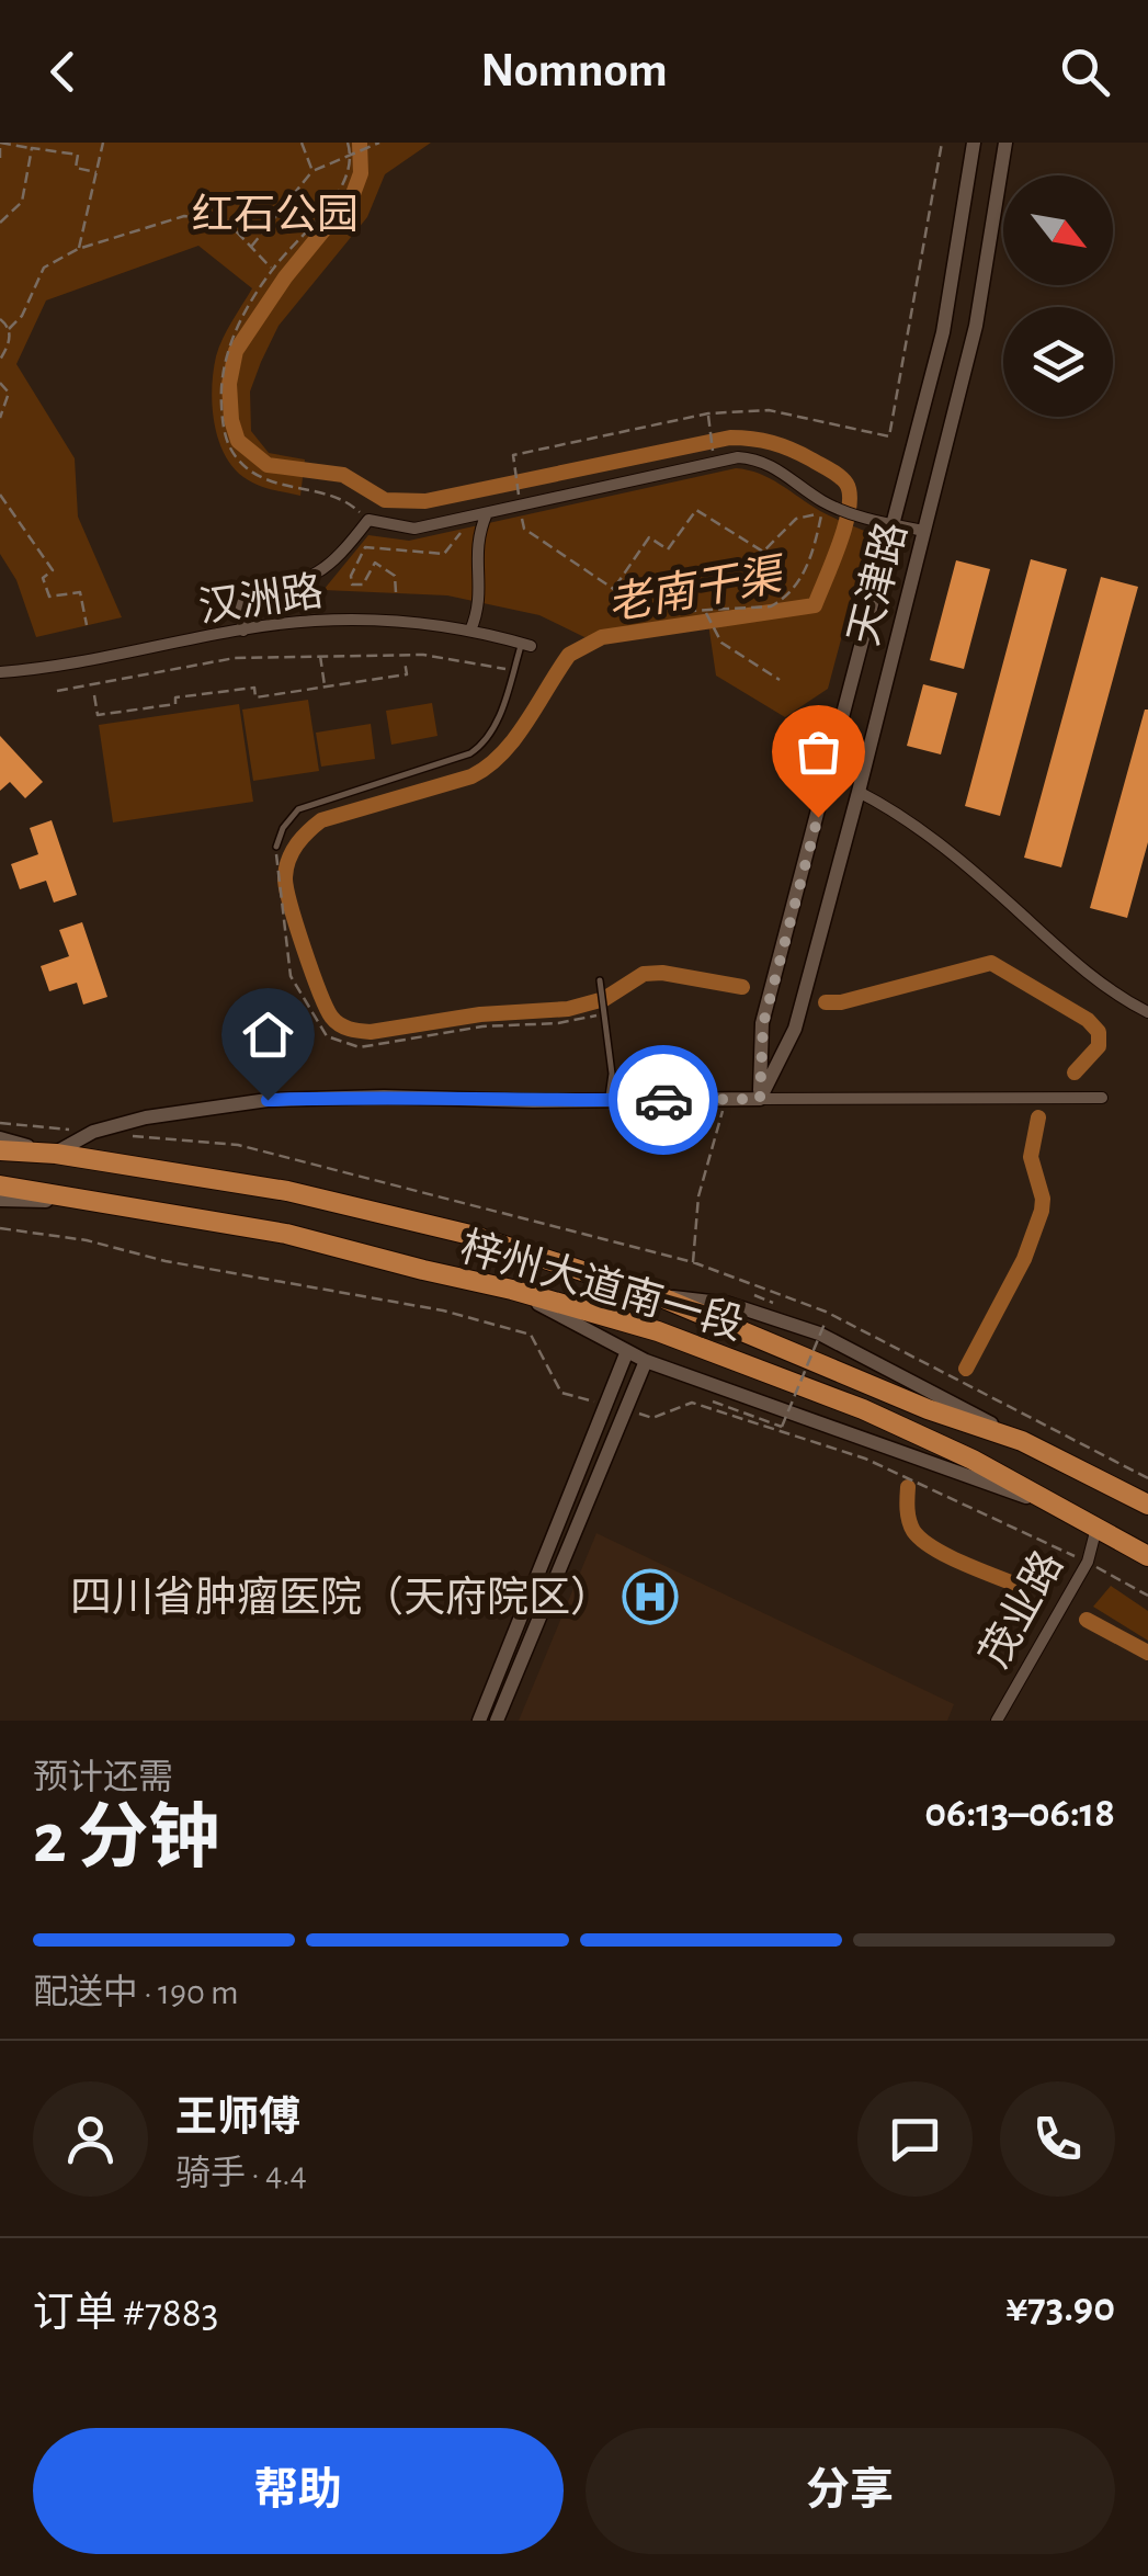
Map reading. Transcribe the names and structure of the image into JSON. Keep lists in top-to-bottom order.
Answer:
{
  "streets": {
    "highway": ["梓州大道南一段"],
    "street": ["天津路", "汉洲路", "茂业路"]
  },
  "crossings": [
    ["梓州大道南一段", "茂业路"]
  ],
  "water": ["老南干渠"],
  "parks": ["红石公园"],
  "places": {
    "hospital": ["四川省肿瘤医院（天府院区）"]
  },
  "north": "bottom right",
  "page": {
    "header": "Nomnom",
    "heading": ["2 分钟", "预计还需", "06:13–06:18"],
    "panel": [
      "王师傅",
      "骑手 · 4.4",
      "订单 #7883",
      "¥73.90"
    ],
    "bar": "配送中 · 190 m",
    "buttons": ["帮助", "分享"]
  }
}
